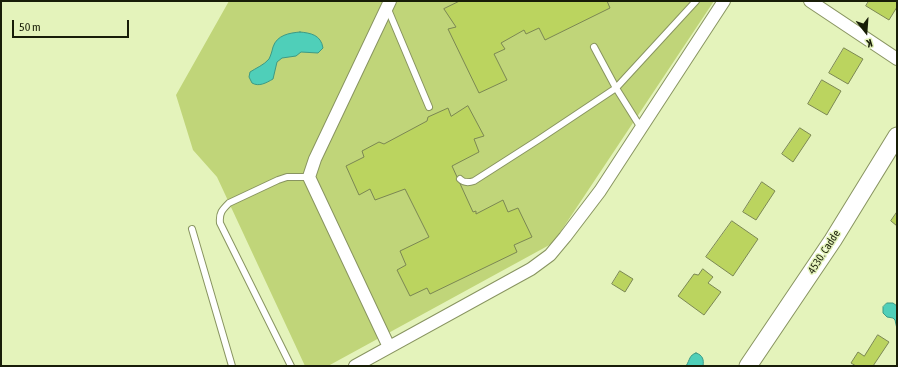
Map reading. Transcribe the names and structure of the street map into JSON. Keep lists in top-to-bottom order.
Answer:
{
  "streets": {
    "street": ["4530. Cadde"]
  },
  "scale_bar": "50 m",
  "north": "bottom"
}
